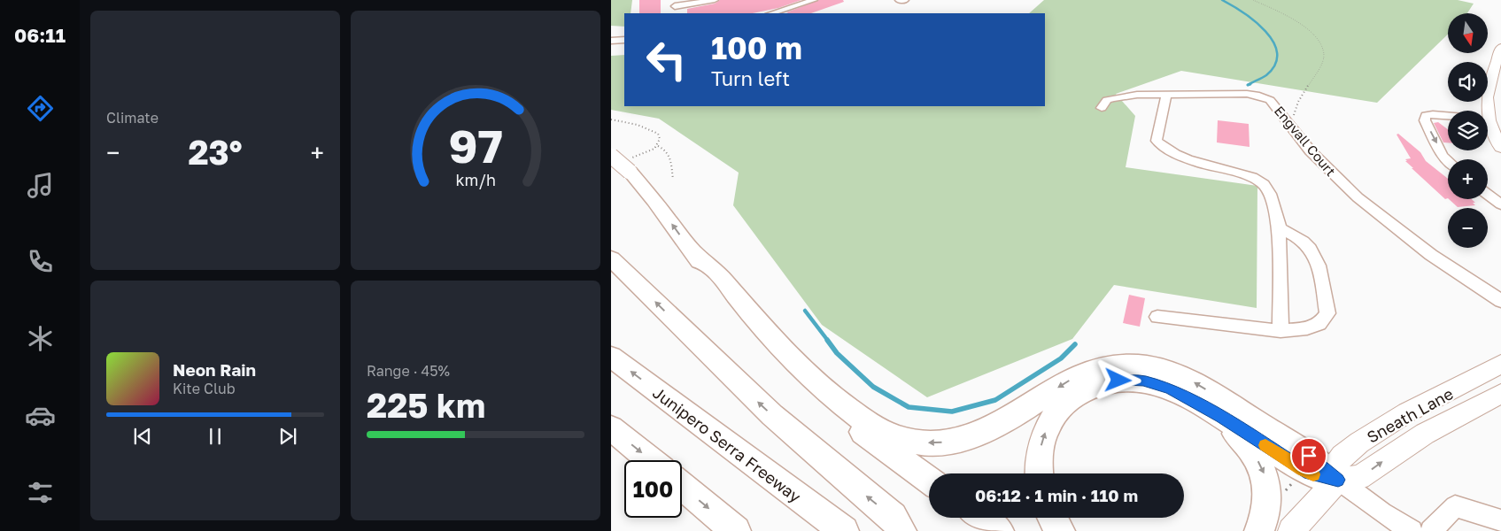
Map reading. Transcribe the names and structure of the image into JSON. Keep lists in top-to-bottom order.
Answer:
{
  "streets": {
    "highway": ["Junipero Serra Freeway"],
    "main road": ["Sneath Lane"],
    "street": ["Engvall Court"]
  },
  "north": "bottom",
  "page": {
    "tabs": "06:11",
    "tile": [
      "Climate",
      ["Range · 45%", "225 km"]
    ],
    "map_buttons": ["+", "−"],
    "turn": ["100 m", "Turn left"],
    "heat": ["−", "23°", "+"],
    "song": ["Neon Rain", "Kite Club"],
    "limit": "100",
    "trip": "06:12 · 1 min · 110 m",
    "gauge": ["97", "km/h"]
  }
}
